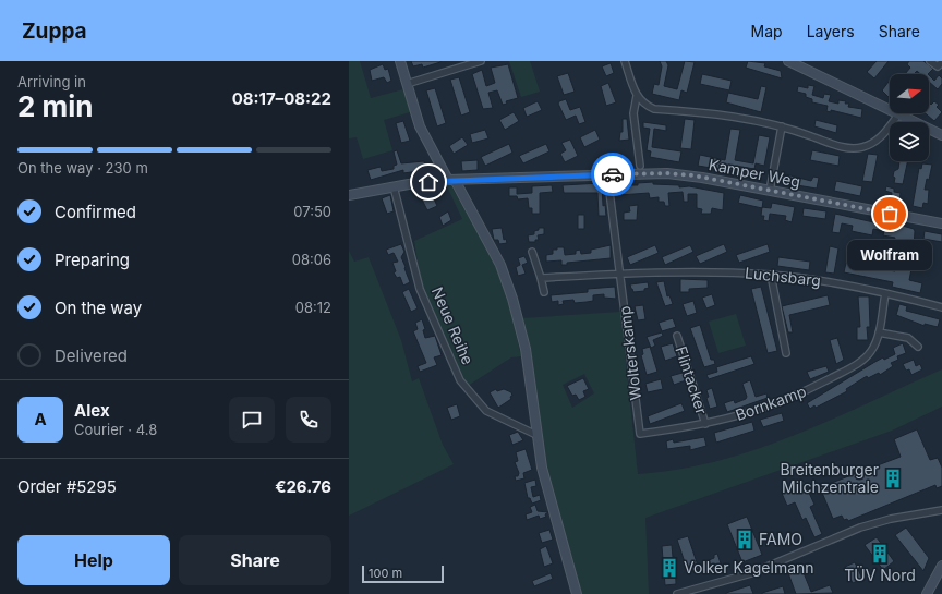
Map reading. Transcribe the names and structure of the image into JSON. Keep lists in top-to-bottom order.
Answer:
{
  "streets": {
    "street": [
      "Kamper Weg",
      "Luchsbarg",
      "Neue Reihe",
      "Wolterskamp",
      "Flintacker",
      "Bornkamp"
    ]
  },
  "crossings": [
    ["Kamper Weg", "Wolterskamp"],
    ["Luchsbarg", "Wolterskamp"],
    ["Luchsbarg", "Bornkamp"],
    ["Wolterskamp", "Bornkamp"],
    ["Flintacker", "Bornkamp"]
  ],
  "places": {
    "other": ["Wolfram"],
    "building": [
      "Breitenburger Milchzentrale",
      "FAMO",
      "TÜV Nord",
      "Volker Kagelmann"
    ]
  },
  "scale_bar": "100 m",
  "north": "right",
  "page": {
    "header": "Zuppa",
    "nav": ["Map", "Layers", "Share"],
    "heading": ["2 min", "Arriving in", "08:17–08:22"],
    "panel": [
      "Alex",
      "Courier · 4.8",
      "Order #5295",
      "€26.76"
    ],
    "bar": "On the way · 230 m",
    "list": [
      ["Confirmed", "07:50"],
      ["Preparing", "08:06"],
      ["On the way", "08:12"],
      "Delivered"
    ],
    "bubble": "Wolfram",
    "round": "A",
    "buttons": ["Help", "Share"],
    "scale": "100 m"
  }
}
